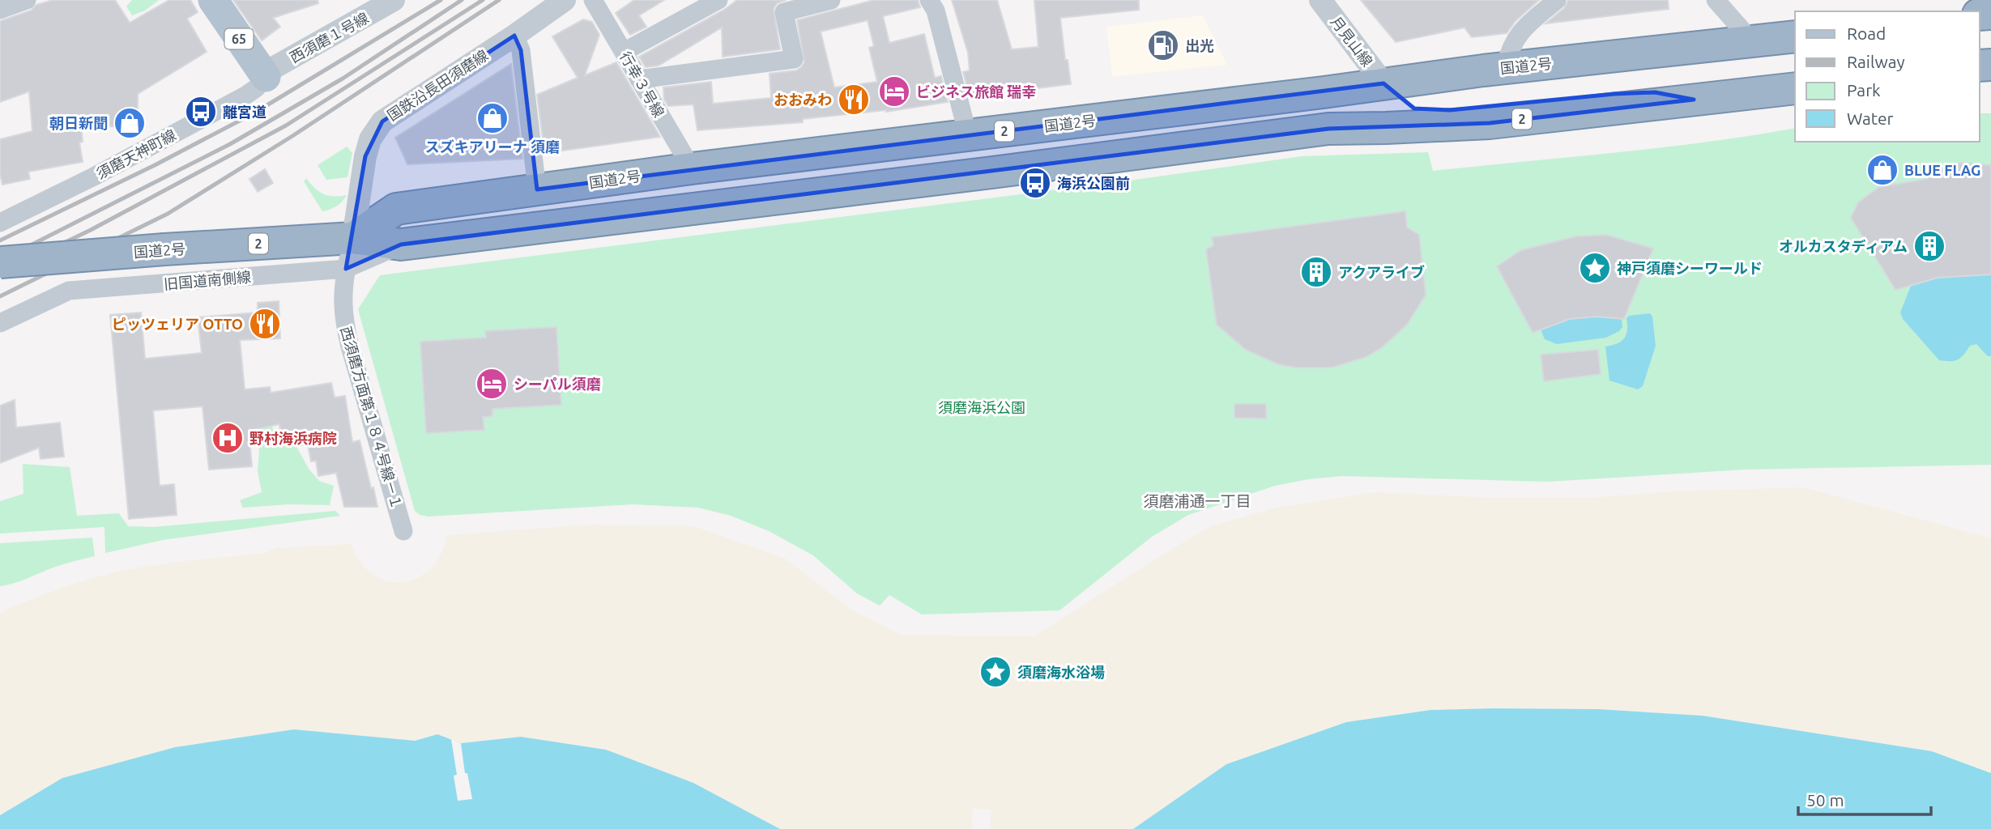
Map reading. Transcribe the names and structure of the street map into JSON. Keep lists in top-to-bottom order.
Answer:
{
  "streets": {
    "highway": ["国道2号", "2"],
    "main road": ["65"],
    "street": [
      "西須磨１号線",
      "月見山線",
      "行幸３号線",
      "国鉄沿長田須磨線",
      "須磨天神町線",
      "旧国道南側線",
      "西須磨方面第１８４号線－１"
    ]
  },
  "crossings": [
    ["西須磨１号線", "65"],
    ["西須磨１号線", "須磨天神町線"],
    ["65", "須磨天神町線"],
    ["月見山線", "国道2号"],
    ["月見山線", "2"],
    ["国道2号", "行幸３号線"],
    ["国道2号", "国鉄沿長田須磨線"],
    ["国道2号", "2"],
    ["国道2号", "旧国道南側線"],
    ["国道2号", "西須磨方面第１８４号線－１"],
    ["国鉄沿長田須磨線", "西須磨方面第１８４号線－１"],
    ["旧国道南側線", "西須磨方面第１８４号線－１"]
  ],
  "districts": ["須磨浦通一丁目"],
  "parks": ["須磨海浜公園"],
  "places": {
    "fuel station": ["出光"],
    "hotel": ["ビジネス旅館 瑞幸", "シーパル須磨"],
    "restaurant": ["おおみわ", "ピッツェリア OTTO"],
    "bus stop": ["離宮道", "海浜公園前"],
    "shop": ["スズキアリーナ 須磨", "朝日新聞", "BLUE FLAG"],
    "building": ["オルカスタディアム", "アクアライブ"],
    "place": ["神戸須磨シーワールド", "須磨海水浴場"],
    "hospital": ["野村海浜病院"]
  },
  "legend": [
    "Road",
    "Railway",
    "Park",
    "Water"
  ],
  "scale_bar": "50 m"
}
